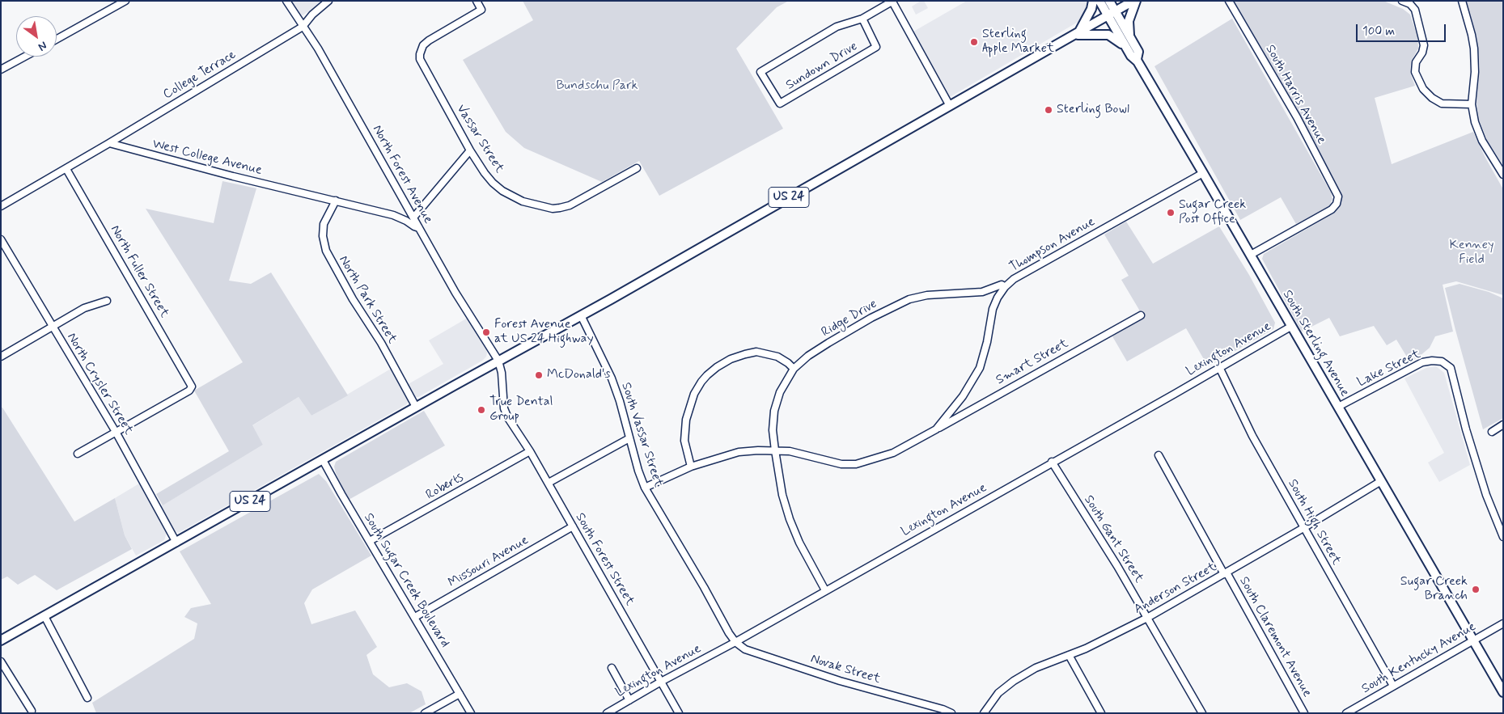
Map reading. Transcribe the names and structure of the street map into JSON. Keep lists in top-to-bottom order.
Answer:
{
  "streets": {
    "main road": ["US 24", "South Sterling Avenue"],
    "street": [
      "Sundown Drive",
      "College Terrace",
      "South Harris Avenue",
      "Vassar Street",
      "West College Avenue",
      "North Forest Avenue",
      "Thompson Avenue",
      "North Fuller Street",
      "North Park Street",
      "Ridge Drive",
      "Lexington Avenue",
      "Smart Street",
      "Lake Street",
      "North Crysler Street",
      "South Vassar Street",
      "Roberts",
      "South High Street",
      "South Gant Street",
      "South Forest Street",
      "Missouri Avenue",
      "South Sugar Creek Boulevard",
      "Anderson Street",
      "South Claremont Avenue",
      "South Kentucky Avenue",
      "Novak Street"
    ]
  },
  "crossings": [
    ["College Terrace", "West College Avenue"],
    ["College Terrace", "North Forest Avenue"],
    ["South Harris Avenue", "South Sterling Avenue"],
    ["West College Avenue", "North Forest Avenue"],
    ["West College Avenue", "North Park Street"],
    ["North Forest Avenue", "US 24"],
    ["North Forest Avenue", "South Forest Street"],
    ["US 24", "North Park Street"],
    ["US 24", "South Sterling Avenue"],
    ["US 24", "North Crysler Street"],
    ["US 24", "South Vassar Street"],
    ["US 24", "South Forest Street"],
    ["US 24", "South Sugar Creek Boulevard"],
    ["Thompson Avenue", "Ridge Drive"],
    ["Thompson Avenue", "South Sterling Avenue"],
    ["Thompson Avenue", "Smart Street"],
    ["Thompson Avenue", "South Vassar Street"],
    ["North Fuller Street", "North Crysler Street"],
    ["Ridge Drive", "Lexington Avenue"],
    ["South Sterling Avenue", "Lexington Avenue"],
    ["South Sterling Avenue", "Lake Street"],
    ["South Sterling Avenue", "Anderson Street"],
    ["South Sterling Avenue", "South Kentucky Avenue"],
    ["Lexington Avenue", "South Vassar Street"],
    ["Lexington Avenue", "South High Street"],
    ["Lexington Avenue", "South Gant Street"],
    ["Lexington Avenue", "South Forest Street"],
    ["Lexington Avenue", "Novak Street"],
    ["South Vassar Street", "Novak Street"],
    ["Roberts", "South Forest Street"],
    ["Roberts", "South Sugar Creek Boulevard"],
    ["South High Street", "Anderson Street"],
    ["South High Street", "South Kentucky Avenue"],
    ["South Gant Street", "Anderson Street"],
    ["South Forest Street", "Missouri Avenue"],
    ["Missouri Avenue", "South Sugar Creek Boulevard"],
    ["Anderson Street", "South Claremont Avenue"]
  ],
  "parks": ["Bundschu Park", "Kenney Field"],
  "places": [
    "Sterling Apple Market",
    "Sterling Bowl",
    "Sugar Creek Post Office",
    "Forest Avenue at US 24 Highway",
    "McDonald's",
    "True Dental Group",
    "Sugar Creek Branch"
  ],
  "scale_bar": "100 m",
  "north": "bottom right"
}
